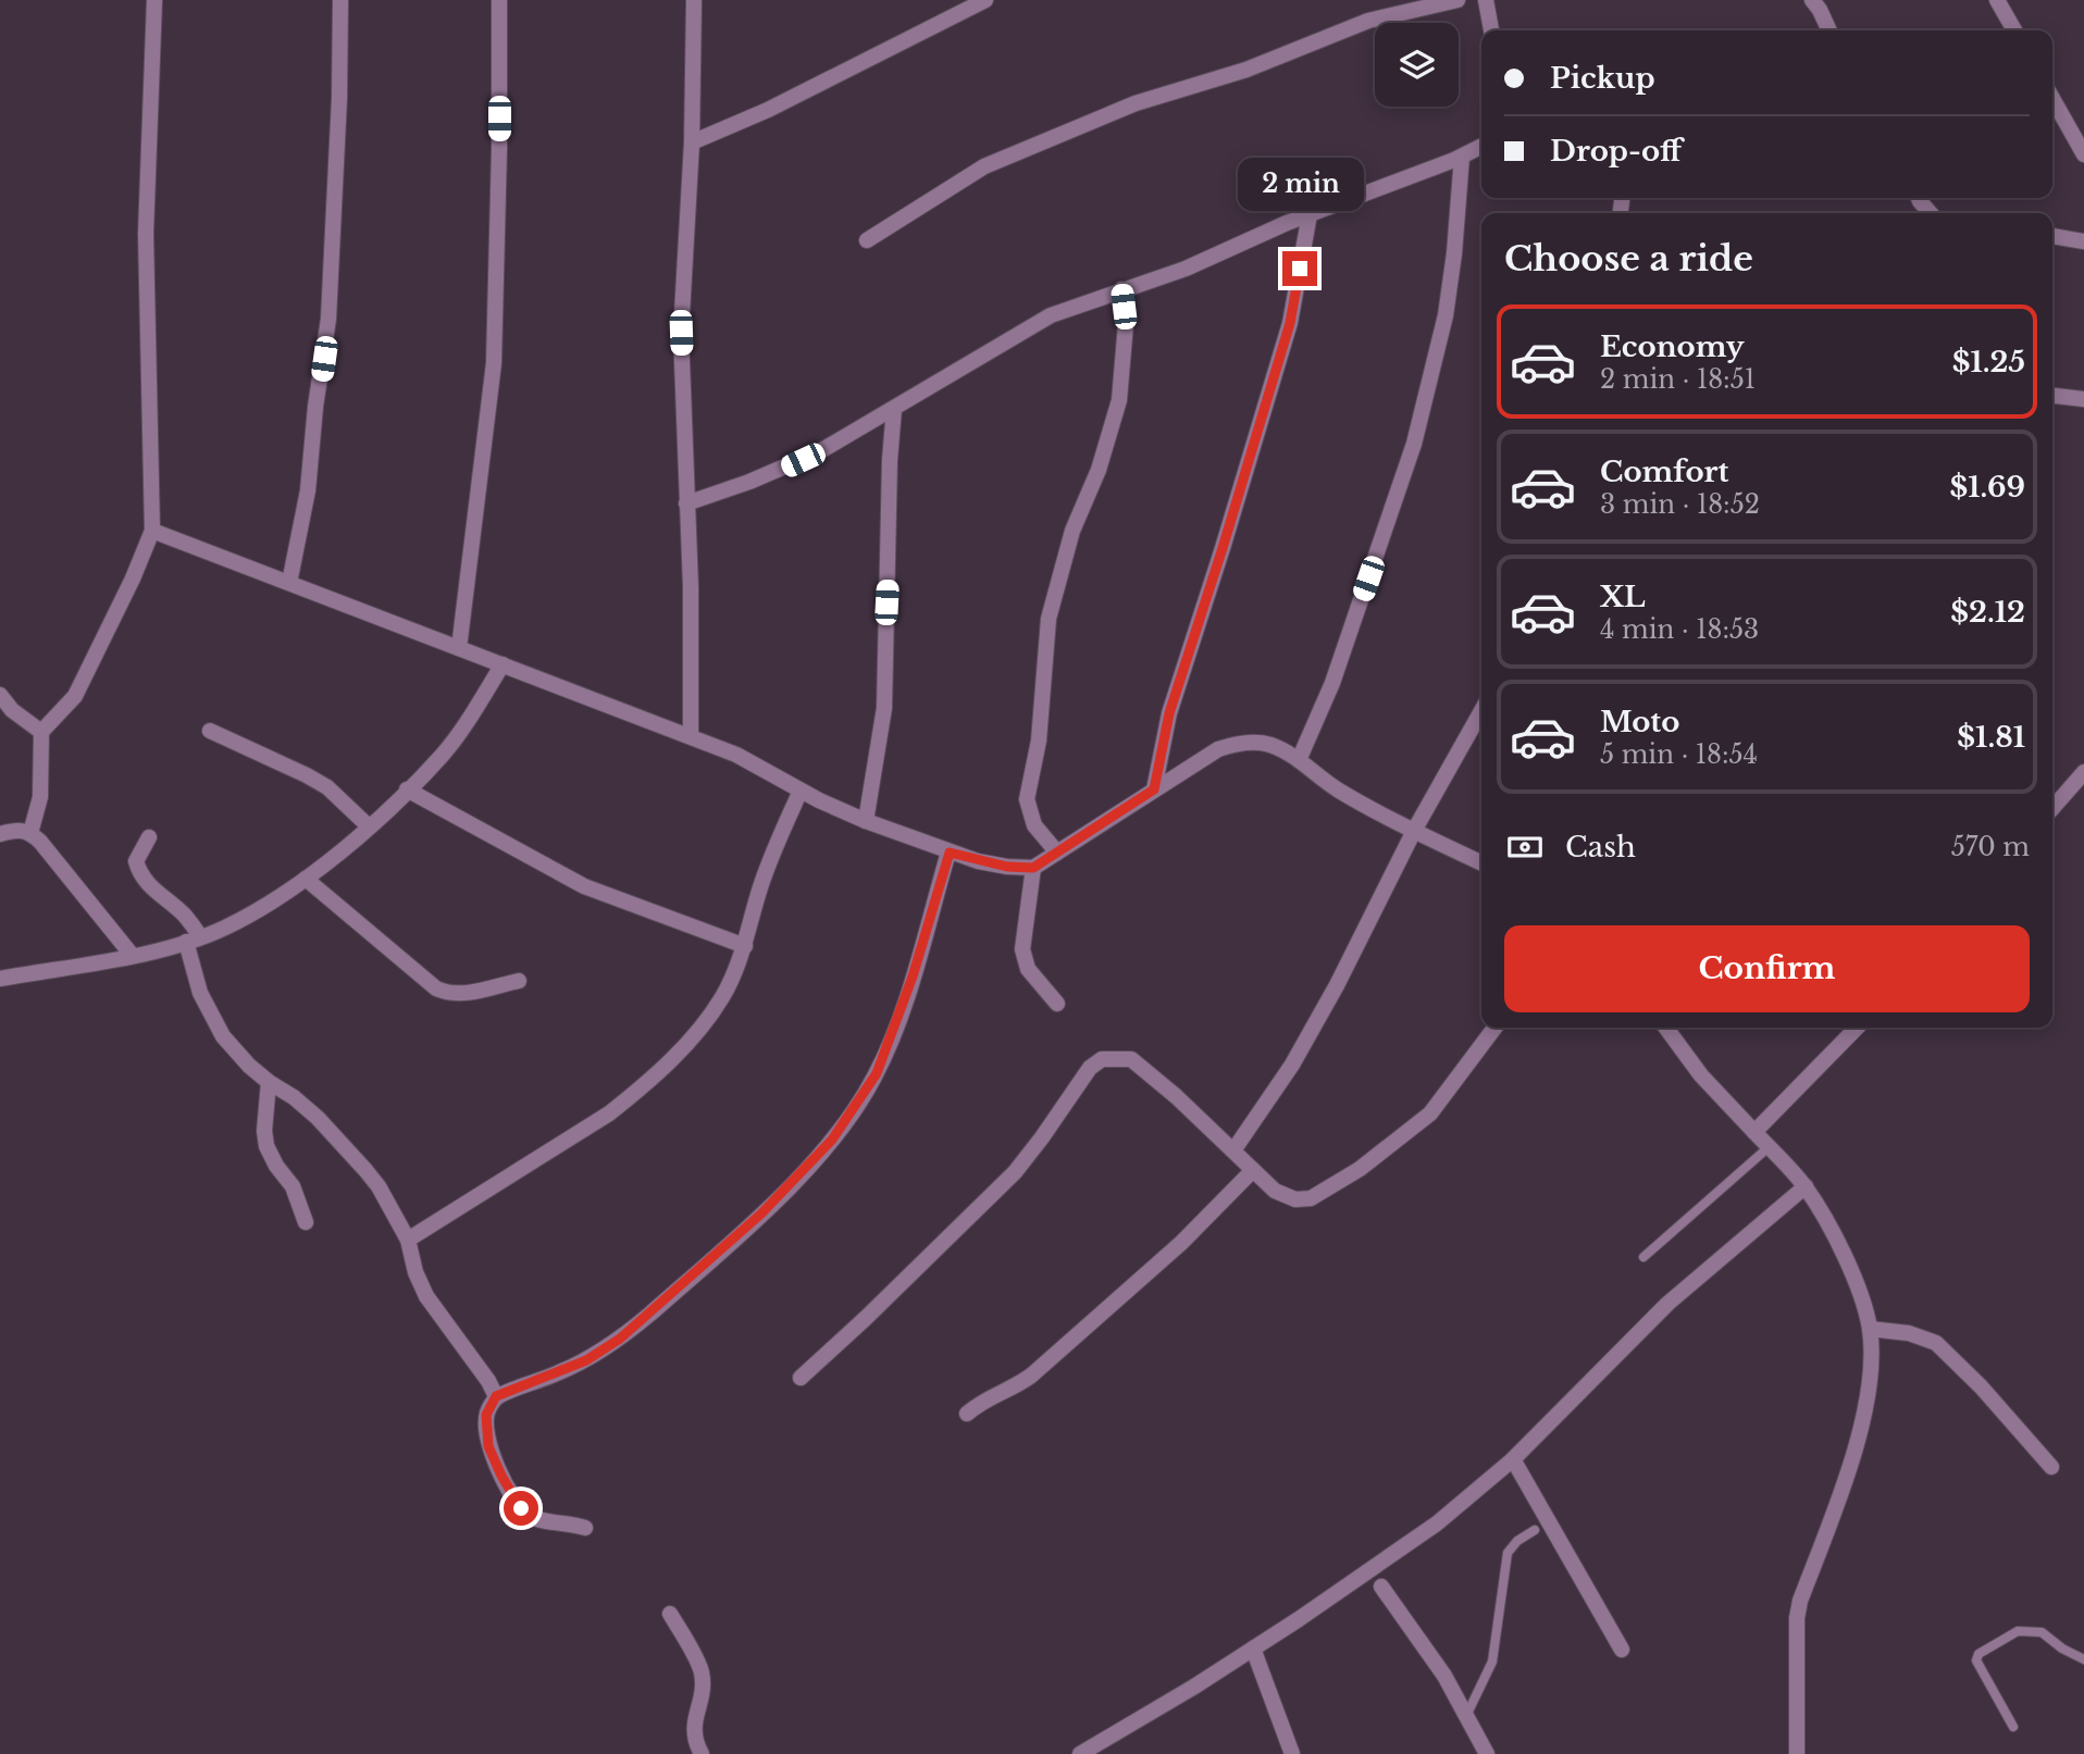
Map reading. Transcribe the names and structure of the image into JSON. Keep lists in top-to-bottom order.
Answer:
{
  "page": {
    "banner": ["Pickup", "Drop-off"],
    "bubble": "2 min",
    "heading": "Choose a ride",
    "list": [
      {
        "name": "Economy",
        "note": "2 min · 18:51",
        "value": "$1.25"
      },
      {
        "name": "Comfort",
        "note": "3 min · 18:52",
        "value": "$1.69"
      },
      {
        "name": "XL",
        "note": "4 min · 18:53",
        "value": "$2.12"
      },
      {
        "name": "Moto",
        "note": "5 min · 18:54",
        "value": "$1.81"
      }
    ],
    "pay": ["Cash", "570 m"],
    "buttons": "Confirm"
  }
}
